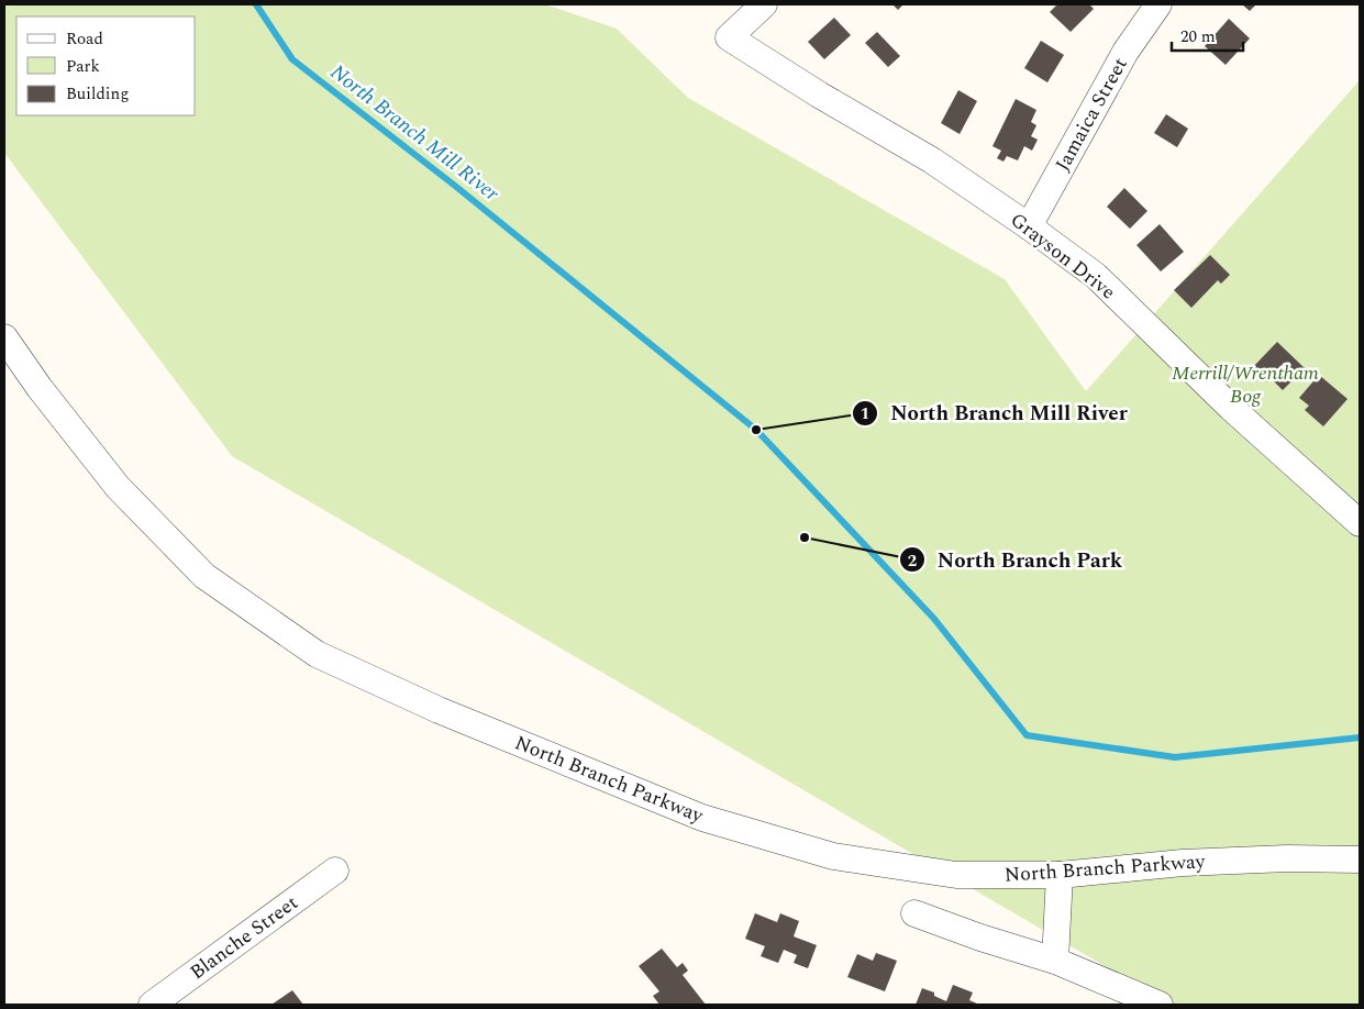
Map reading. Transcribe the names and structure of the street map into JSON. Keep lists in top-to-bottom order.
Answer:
{
  "streets": {
    "street": [
      "Jamaica Street",
      "Grayson Drive",
      "North Branch Parkway",
      "Blanche Street"
    ]
  },
  "crossings": [
    ["Jamaica Street", "Grayson Drive"]
  ],
  "water": ["North Branch Mill River"],
  "parks": ["Merrill/Wrentham Bog"],
  "places": ["North Branch Mill River", "North Branch Park"],
  "legend": ["Road", "Park", "Building"],
  "scale_bar": "20 m"
}
